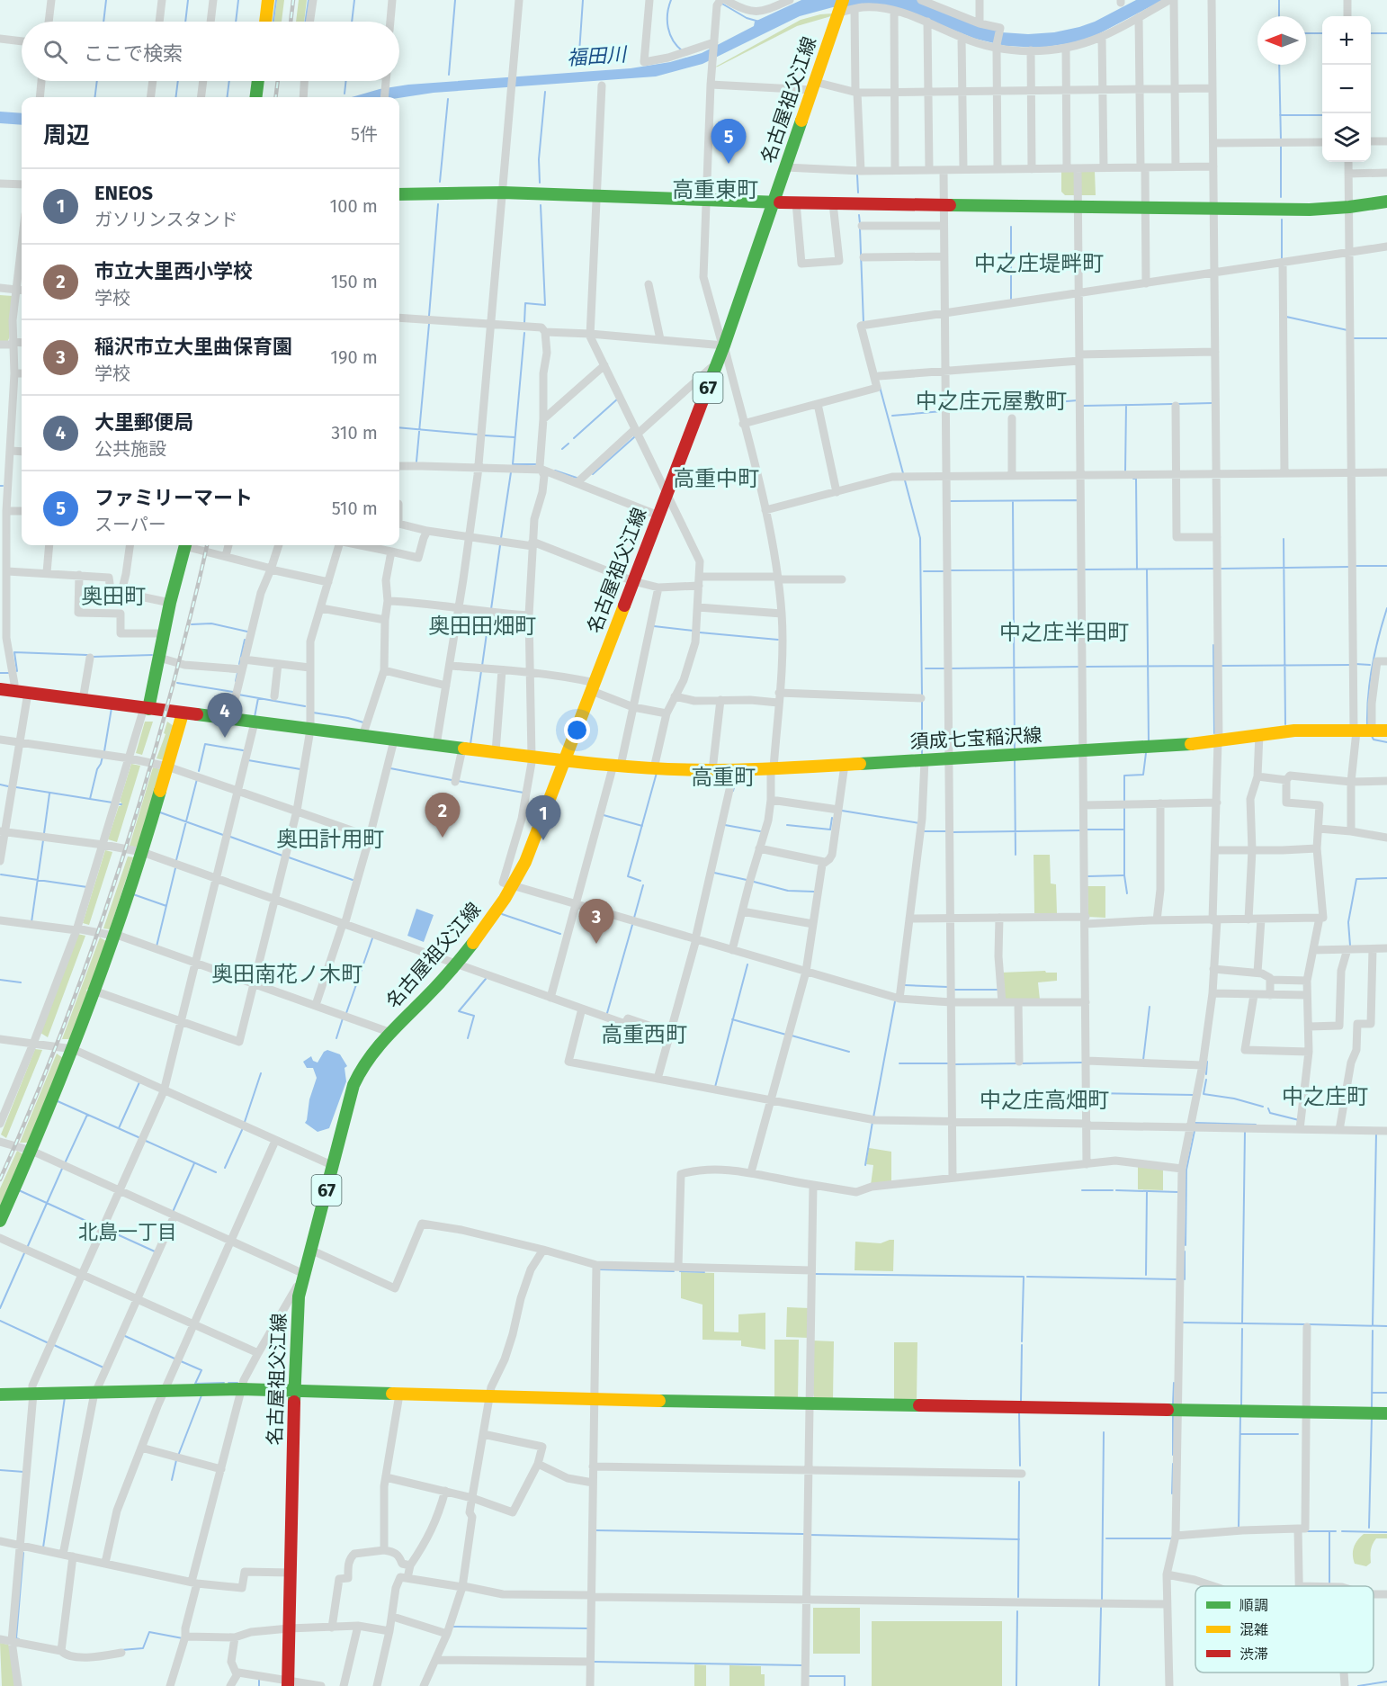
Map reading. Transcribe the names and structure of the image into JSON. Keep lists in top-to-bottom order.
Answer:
{
  "streets": {
    "street": ["名古屋祖父江線", "67", "須成七宝稲沢線"]
  },
  "crossings": [
    ["名古屋祖父江線", "須成七宝稲沢線"]
  ],
  "districts": [
    "高重東町",
    "中之庄堤畔町",
    "中之庄元屋敷町",
    "高重中町",
    "奥田町",
    "奥田田畑町",
    "中之庄半田町",
    "高重町",
    "奥田計用町",
    "奥田南花ノ木町",
    "高重西町",
    "中之庄町",
    "中之庄高畑町",
    "北島一丁目"
  ],
  "water": ["福田川"],
  "legend": ["順調", "混雑", "渋滞"],
  "north": "left",
  "page": {
    "map_buttons": ["+", "−"],
    "search": "ここで検索",
    "heading": ["周辺", "5件"],
    "pins": [
      "5",
      "4",
      "2",
      "1",
      "3"
    ],
    "list": [
      {
        "mark": "1",
        "name": "ENEOS",
        "note": "ガソリンスタンド",
        "value": "100 m"
      },
      {
        "mark": "2",
        "name": "市立大里西小学校",
        "note": "学校",
        "value": "150 m"
      },
      {
        "mark": "3",
        "name": "稲沢市立大里曲保育園",
        "note": "学校",
        "value": "190 m"
      },
      {
        "mark": "4",
        "name": "大里郵便局",
        "note": "公共施設",
        "value": "310 m"
      },
      {
        "mark": "5",
        "name": "ファミリーマート",
        "note": "スーパー",
        "value": "510 m"
      }
    ]
  }
}
